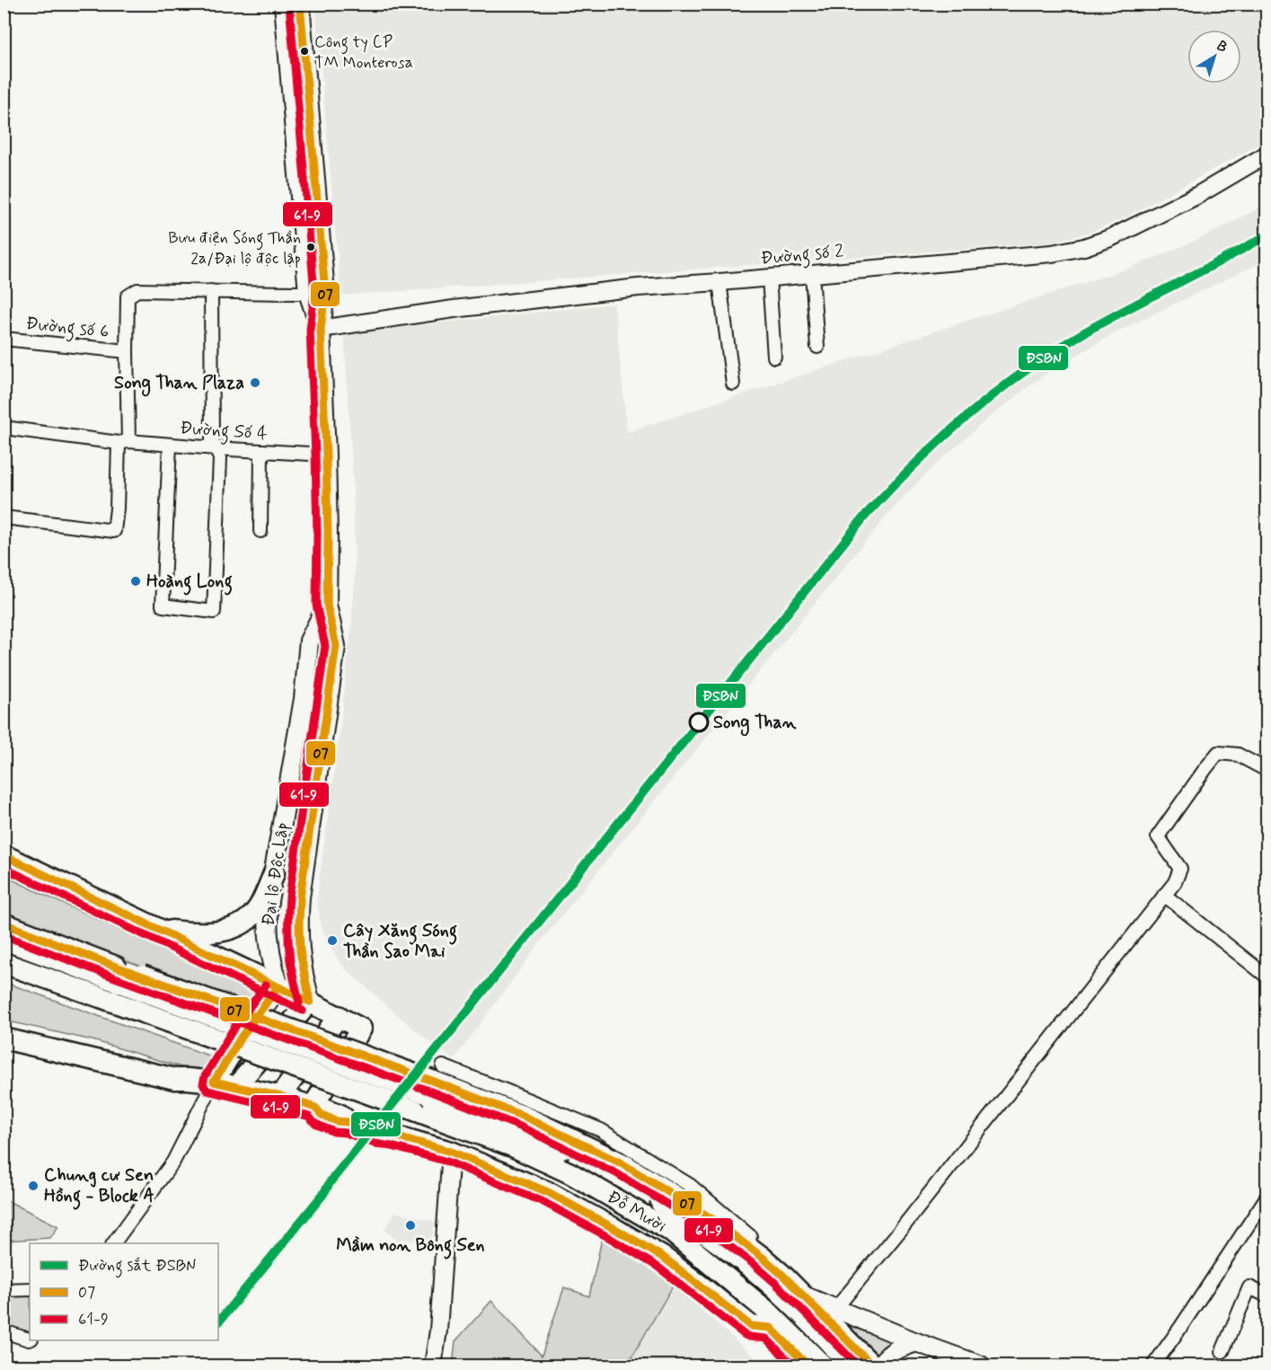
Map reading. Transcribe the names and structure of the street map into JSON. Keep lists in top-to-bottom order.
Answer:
{
  "streets": {
    "highway": ["Đỗ Mười"],
    "main road": ["Đại lộ Độc Lập"],
    "street": ["Đường số 2", "Đường số 6", "Đường Số 4"]
  },
  "crossings": [
    ["Đường số 2", "Đại lộ Độc Lập"],
    ["Đường Số 4", "Đại lộ Độc Lập"]
  ],
  "places": [
    "Công ty CP TM Monterosa",
    "Bưu điện Sóng Thần 2a/Đại lộ độc lập",
    "Song Than Plaza",
    "Hoàng Long",
    "Song Than",
    "Cây Xăng Sóng Thần Sao Mai",
    "Chung cư Sen Hồng - Block A",
    "Mầm non Bông Sen"
  ],
  "lines": ["transit line 07", "transit line 61-9", "rail line ĐSBN"],
  "legend": ["Đường sắt ĐSBN", "07", "61-9"],
  "north": "top right"
}
